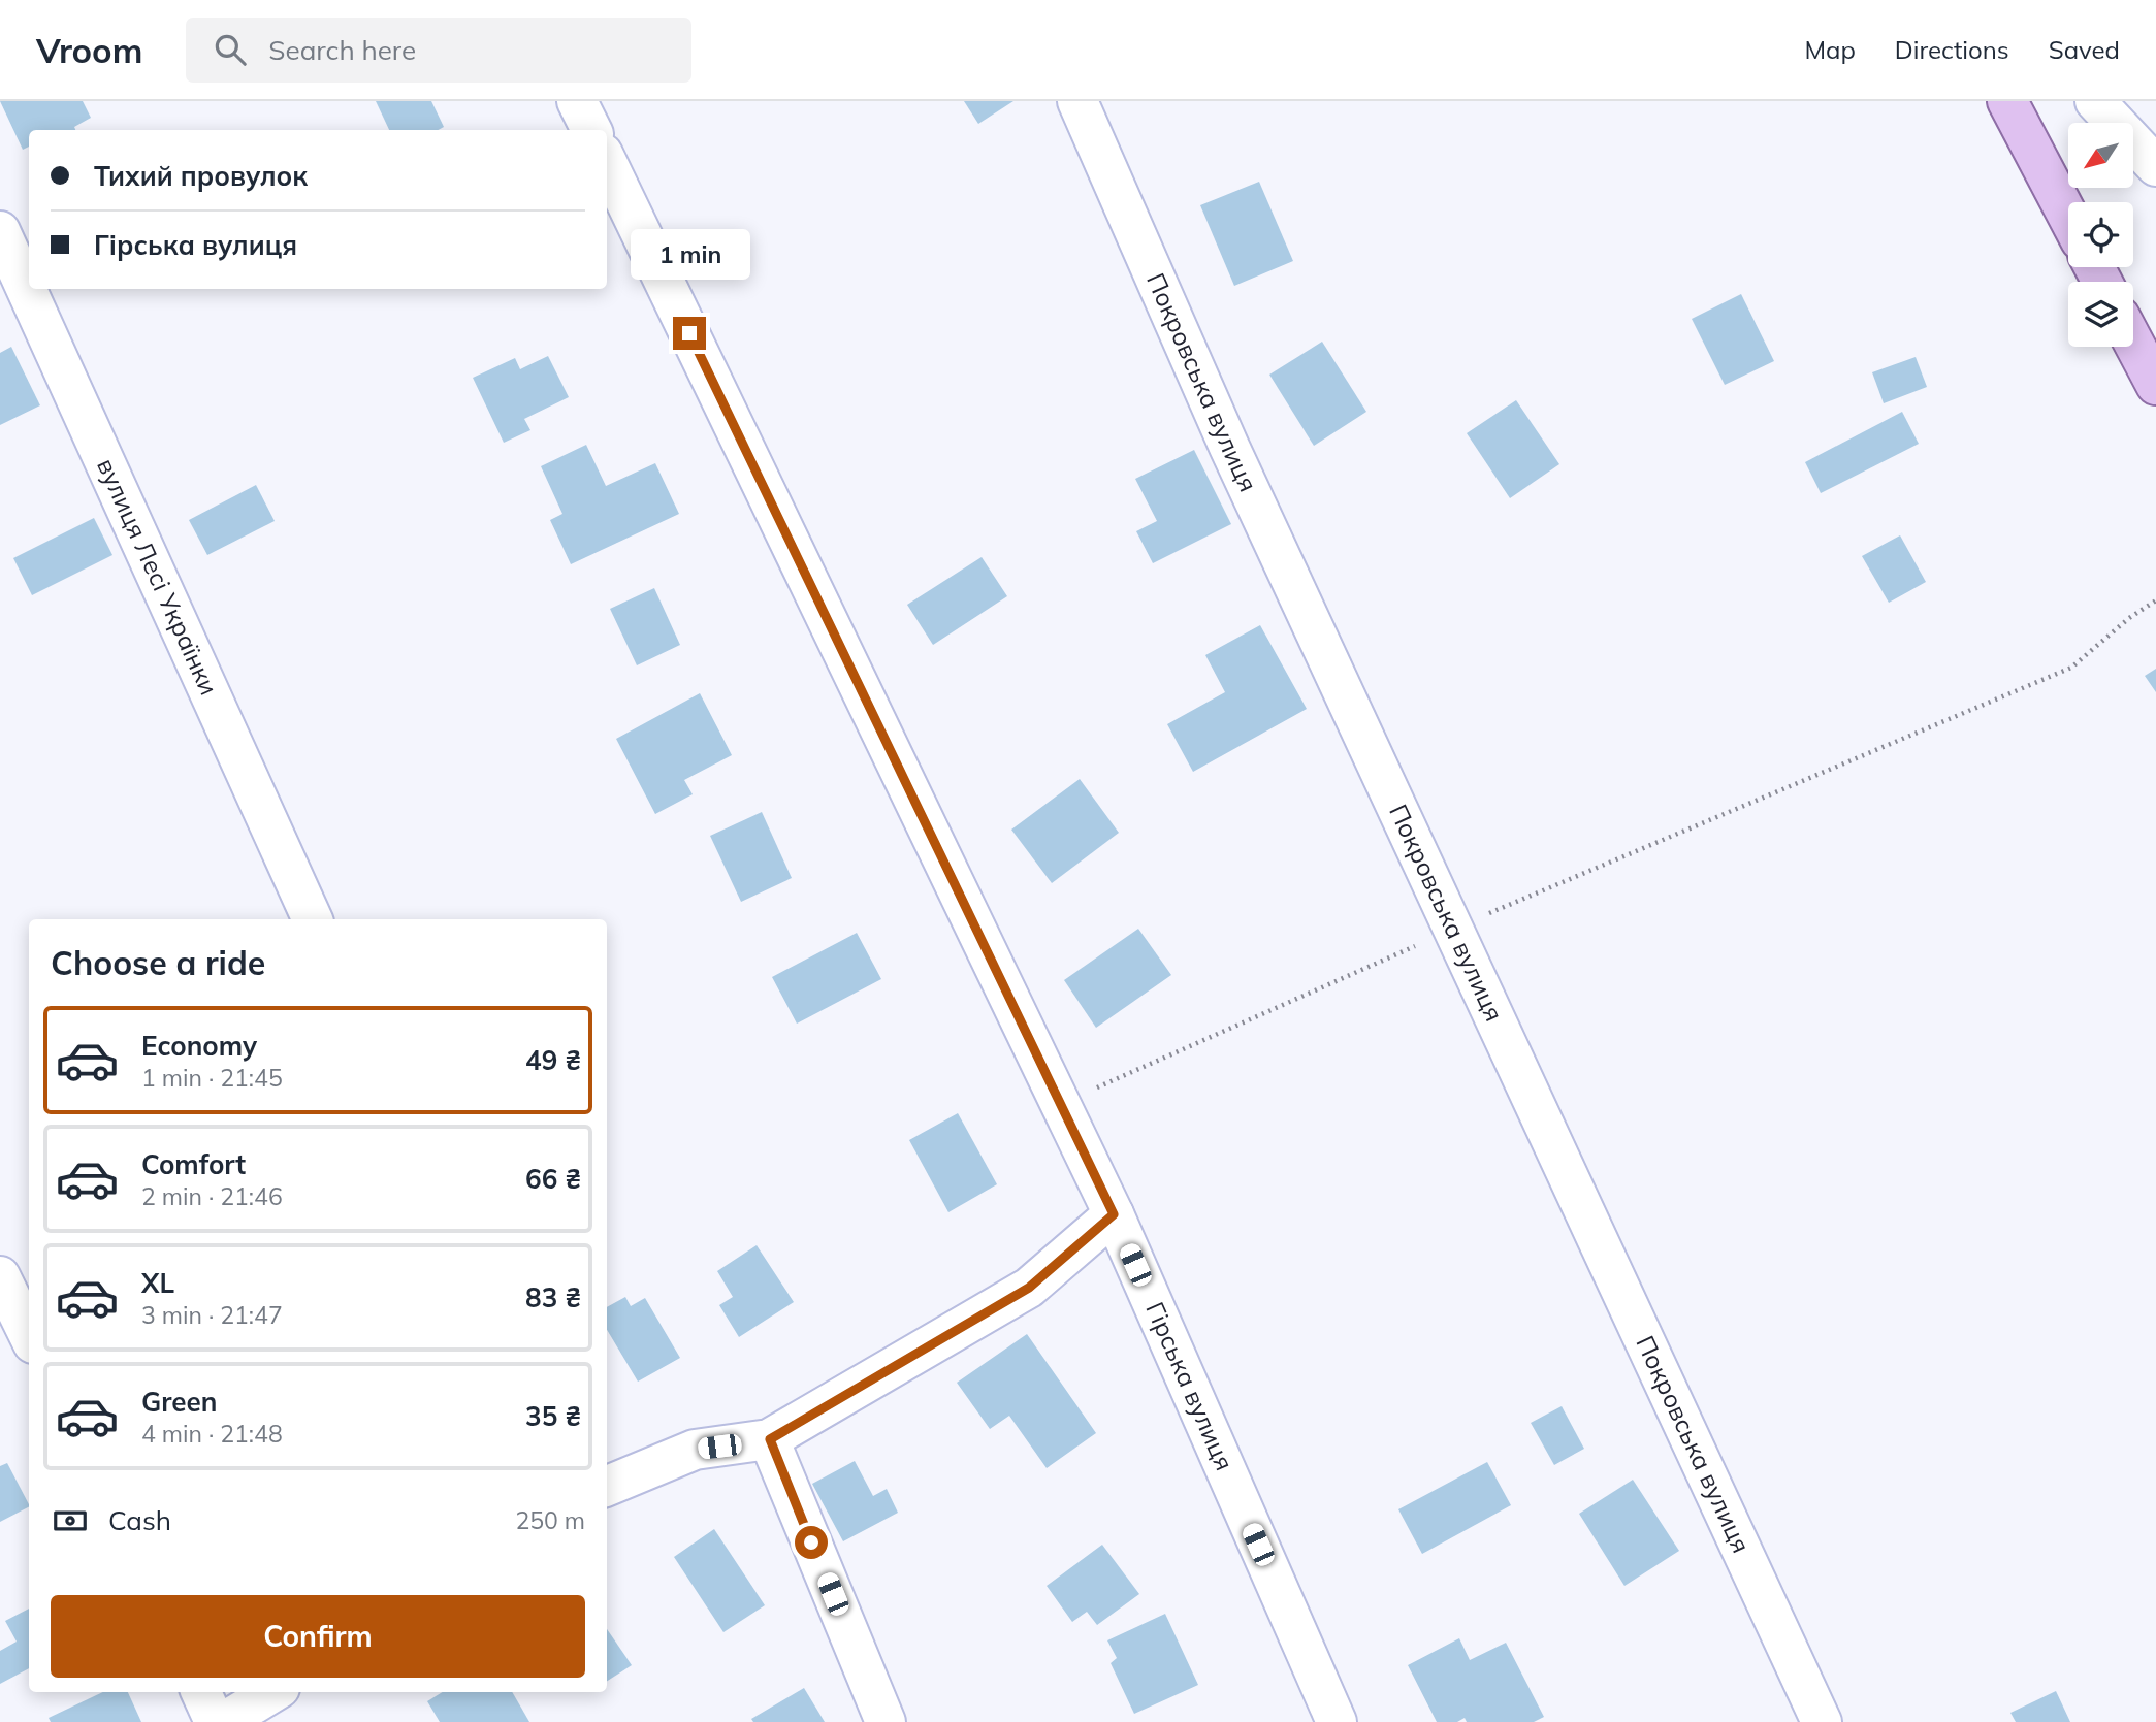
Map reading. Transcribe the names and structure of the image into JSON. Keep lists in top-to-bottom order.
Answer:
{
  "streets": {
    "street": ["Покровська вулиця", "вулиця Лесі Українки", "Гірська вулиця"]
  },
  "north": "bottom left",
  "page": {
    "header": "Vroom",
    "search": "Search here",
    "nav": ["Map", "Directions", "Saved"],
    "banner": ["Тихий провулок", "Гірська вулиця"],
    "bubble": "1 min",
    "heading": "Choose a ride",
    "list": [
      {
        "name": "Economy",
        "note": "1 min · 21:45",
        "value": "49 ₴"
      },
      {
        "name": "Comfort",
        "note": "2 min · 21:46",
        "value": "66 ₴"
      },
      {
        "name": "XL",
        "note": "3 min · 21:47",
        "value": "83 ₴"
      },
      {
        "name": "Green",
        "note": "4 min · 21:48",
        "value": "35 ₴"
      }
    ],
    "pay": ["Cash", "250 m"],
    "buttons": "Confirm"
  }
}
